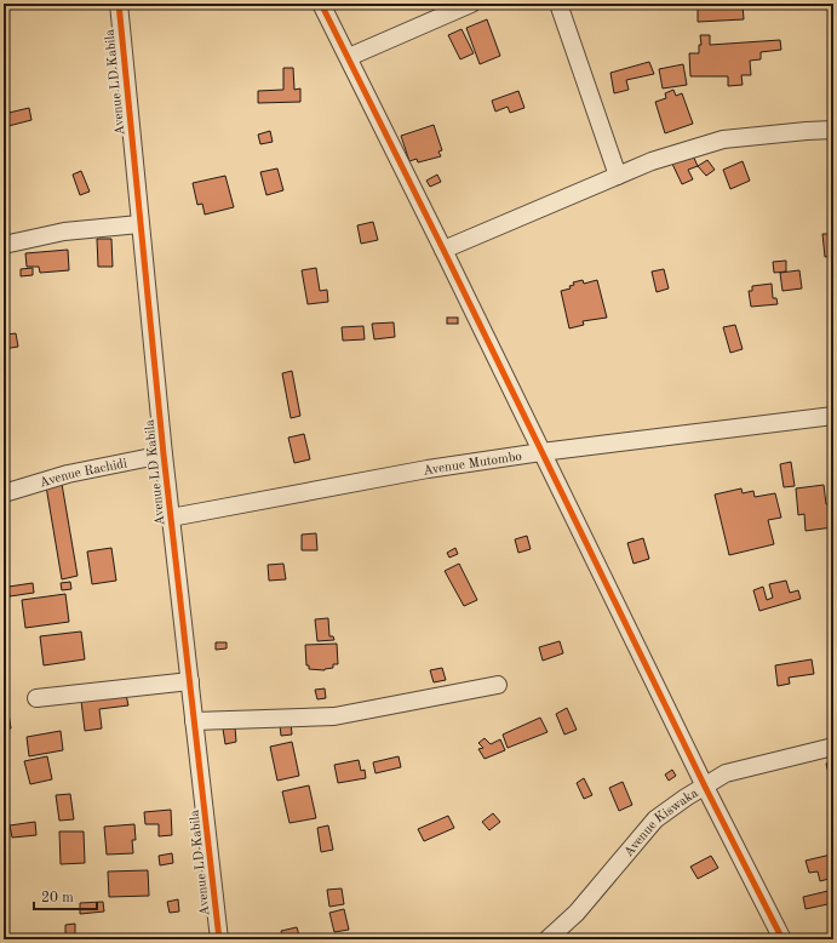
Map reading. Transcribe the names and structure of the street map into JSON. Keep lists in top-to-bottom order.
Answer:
{
  "streets": {
    "street": [
      "Avenue LD Kabila",
      "Avenue Mutombo",
      "Avenue Rachidi",
      "Avenue Kiswaka"
    ]
  },
  "crossings": [
    ["Avenue LD Kabila", "Avenue Mutombo"],
    ["Avenue LD Kabila", "Avenue Rachidi"]
  ],
  "scale_bar": "20 m"
}
